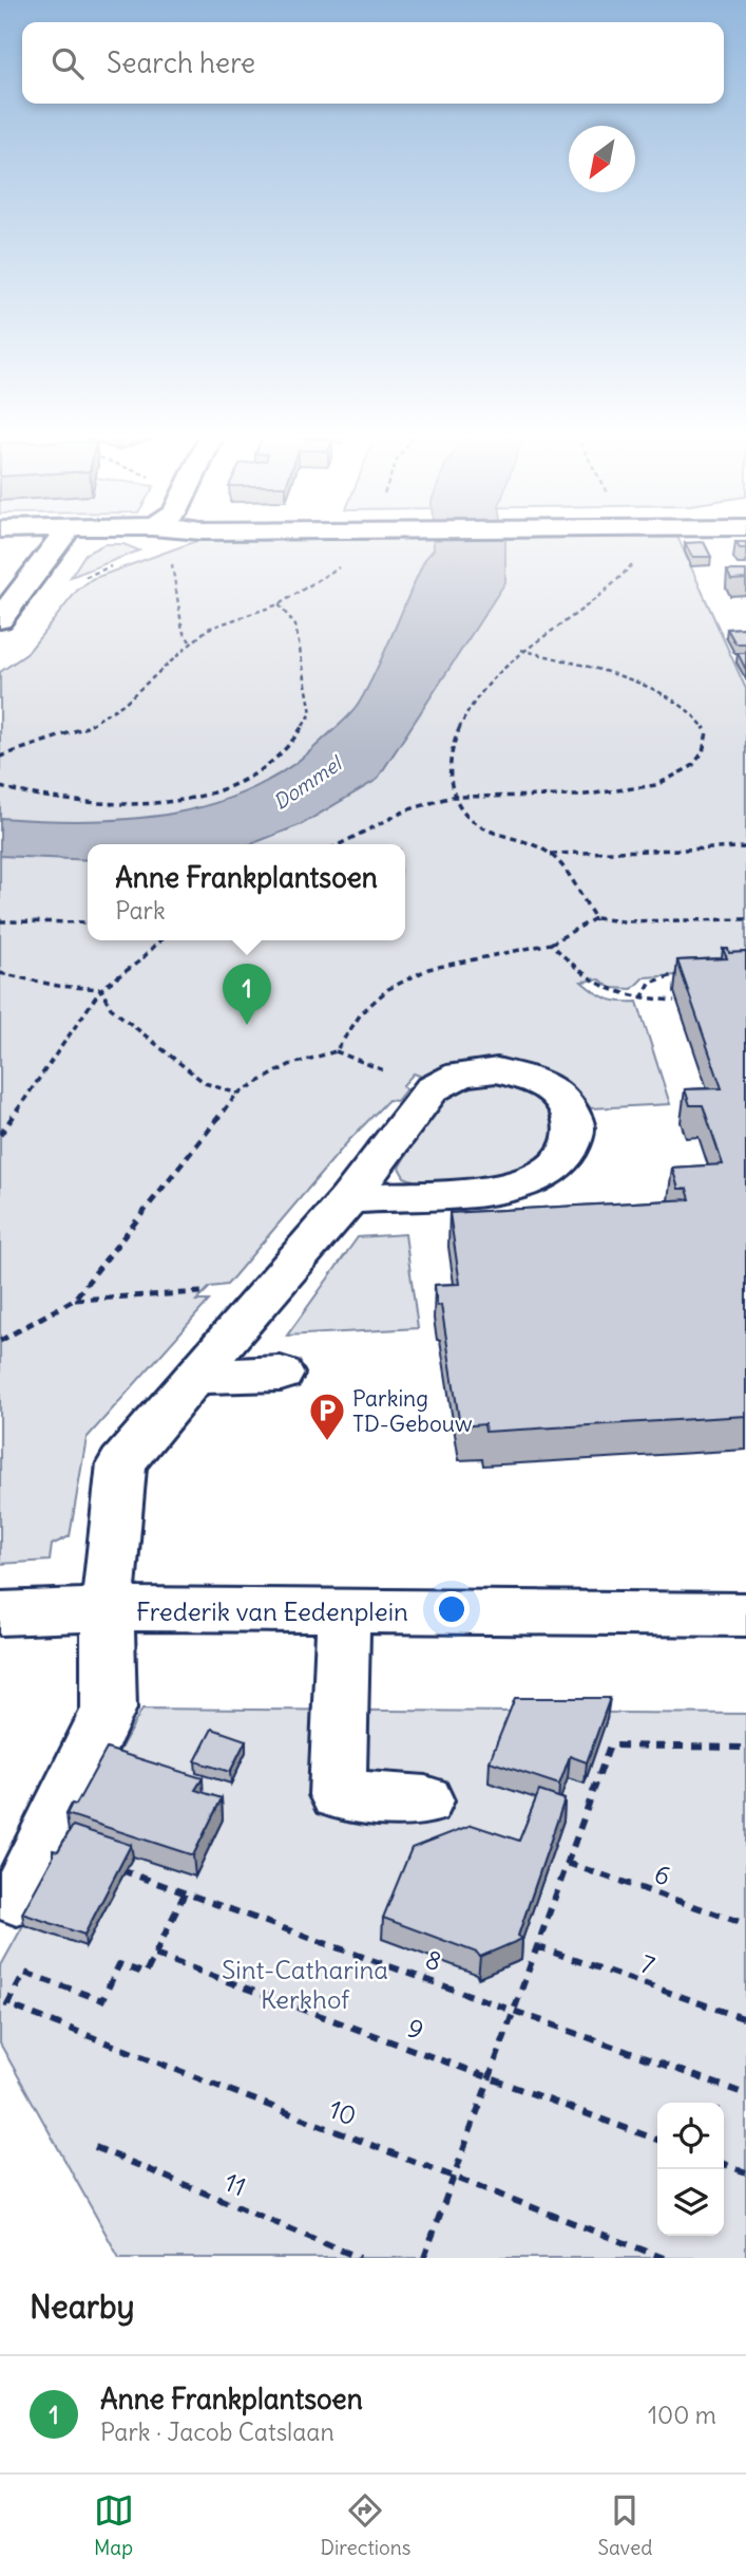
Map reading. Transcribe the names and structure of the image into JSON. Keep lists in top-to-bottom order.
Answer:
{
  "streets": {
    "street": ["Frederik van Eedenplein"],
    "path": [
      "6",
      "8",
      "7",
      "9",
      "10",
      "11"
    ]
  },
  "crossings": [
    ["9", "10"]
  ],
  "water": ["Dommel"],
  "parks": ["Sint-Catharina Kerkhof"],
  "places": {
    "parking": ["Parking TD-Gebouw"]
  },
  "north": "bottom left",
  "page": {
    "search": "Search here",
    "popup": ["Anne Frankplantsoen", "Park"],
    "pins": "1",
    "heading": "Nearby",
    "list": [
      {
        "mark": "1",
        "name": "Anne Frankplantsoen",
        "note": "Park · Jacob Catslaan",
        "value": "100 m"
      }
    ],
    "nav": ["Map", "Directions", "Saved"]
  }
}
